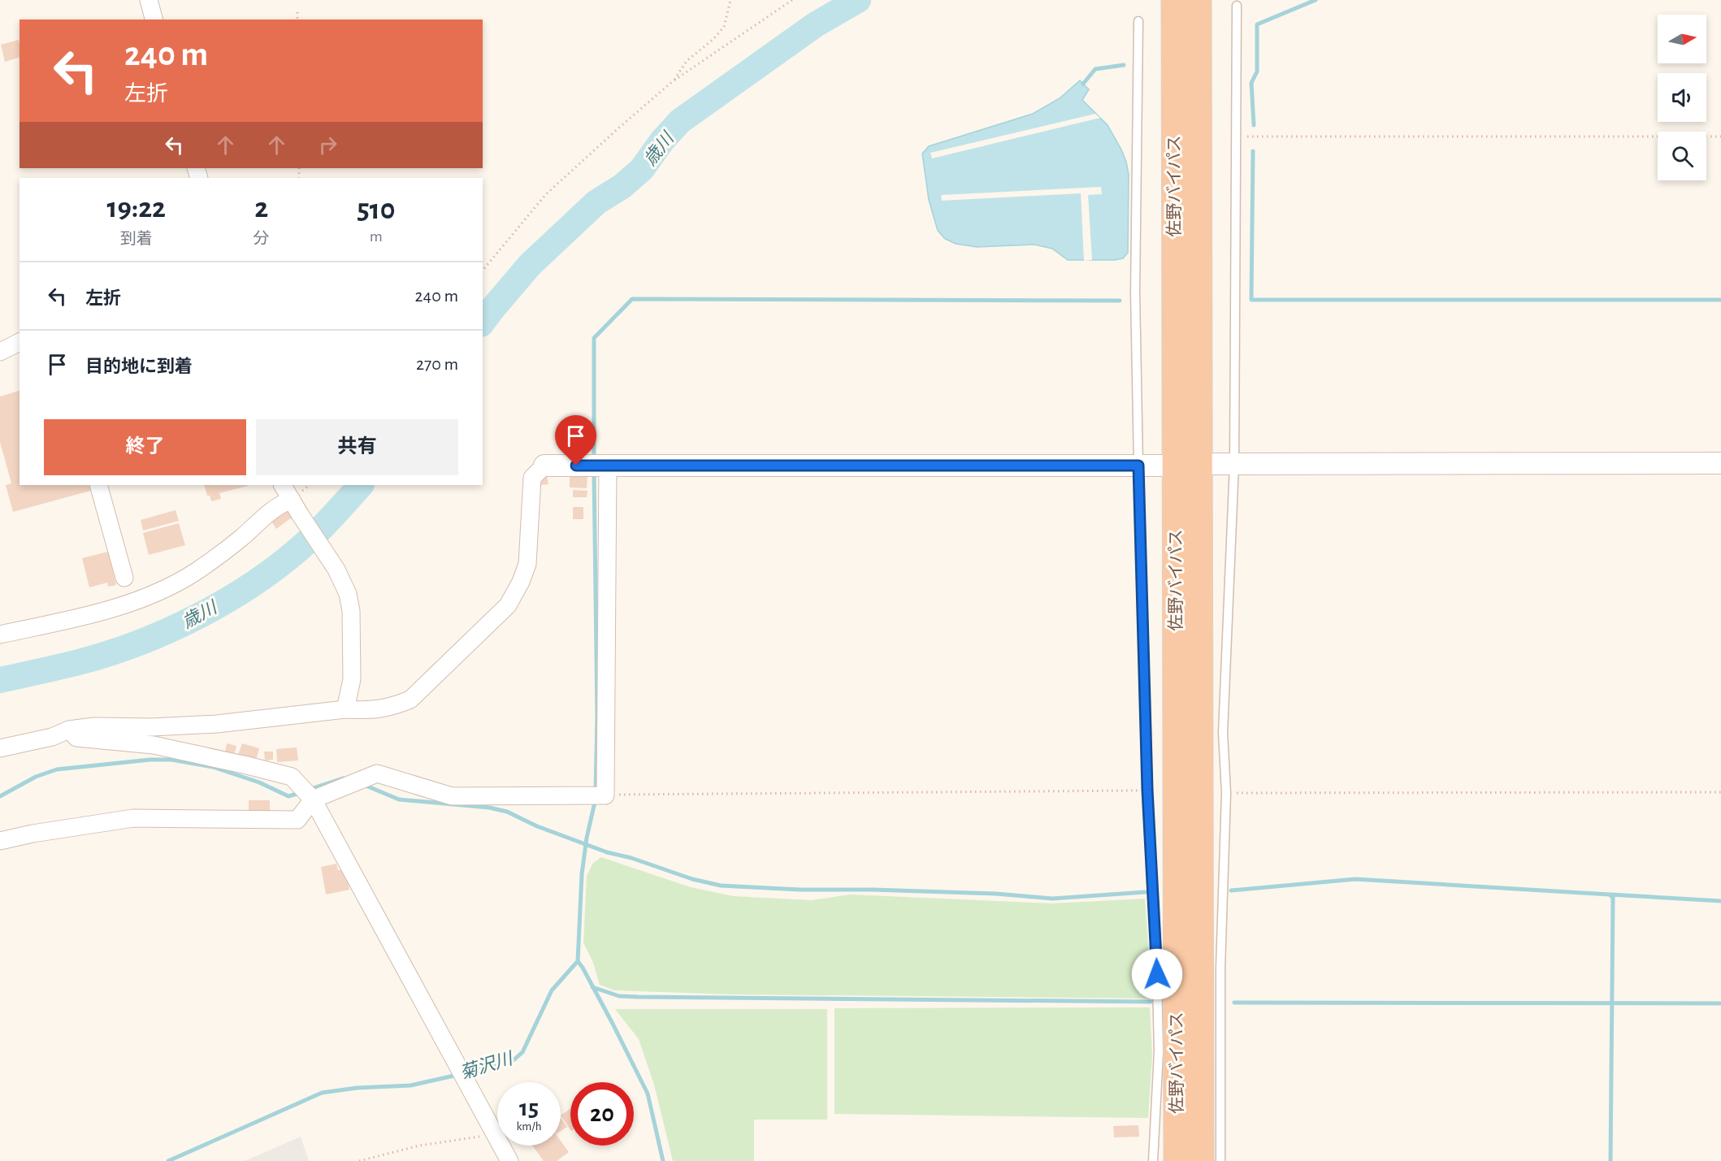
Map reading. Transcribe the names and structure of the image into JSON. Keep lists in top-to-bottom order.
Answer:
{
  "streets": {
    "highway": ["佐野バイパス"]
  },
  "water": ["歳川", "菊沢川"],
  "north": "right",
  "page": {
    "turn": ["240 m", "左折"],
    "eta": [
      "19:22",
      "到着",
      "2",
      "分",
      "510",
      "m"
    ],
    "list": [
      {
        "name": "左折",
        "value": "240 m"
      },
      {
        "name": "目的地に到着",
        "value": "270 m"
      }
    ],
    "buttons": ["終了", "共有"],
    "speed": "15 km/h",
    "limit": "20"
  }
}
